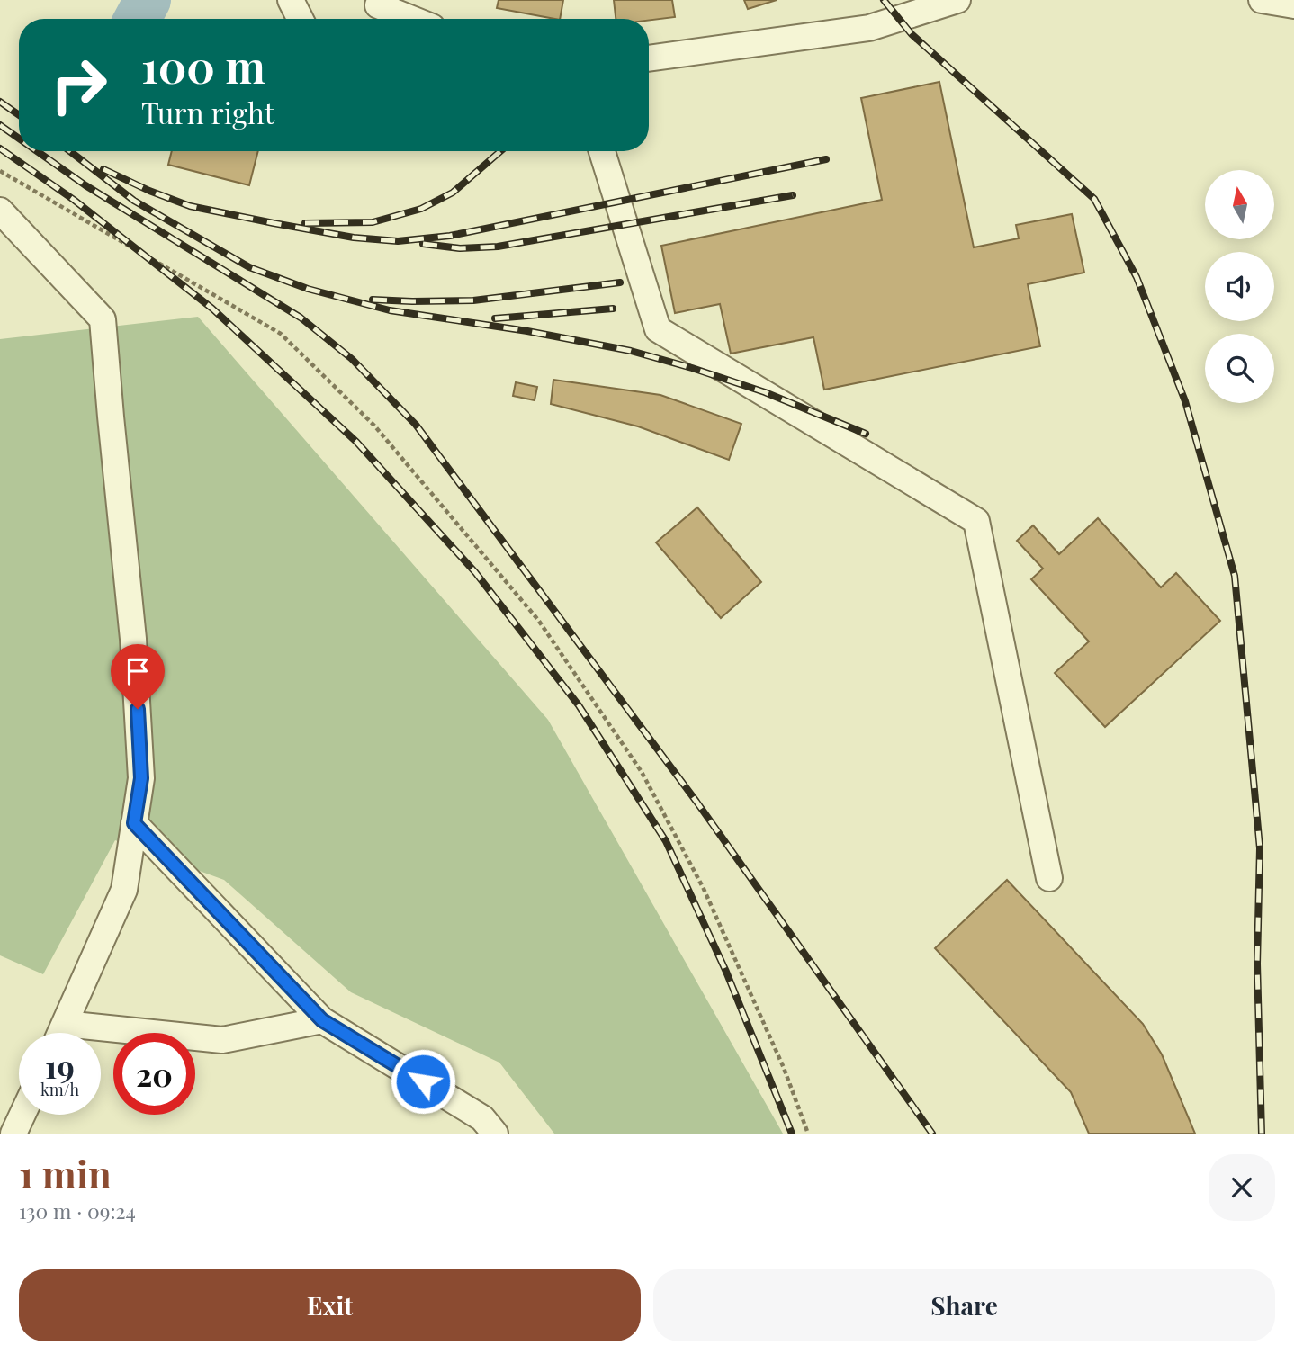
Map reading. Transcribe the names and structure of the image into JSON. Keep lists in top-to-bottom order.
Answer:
{
  "north": "top",
  "page": {
    "turn": ["100 m", "Turn right"],
    "speed": "19 km/h",
    "limit": "20",
    "heading": ["1 min", "130 m · 09:24"],
    "buttons": ["Exit", "Share"]
  }
}
